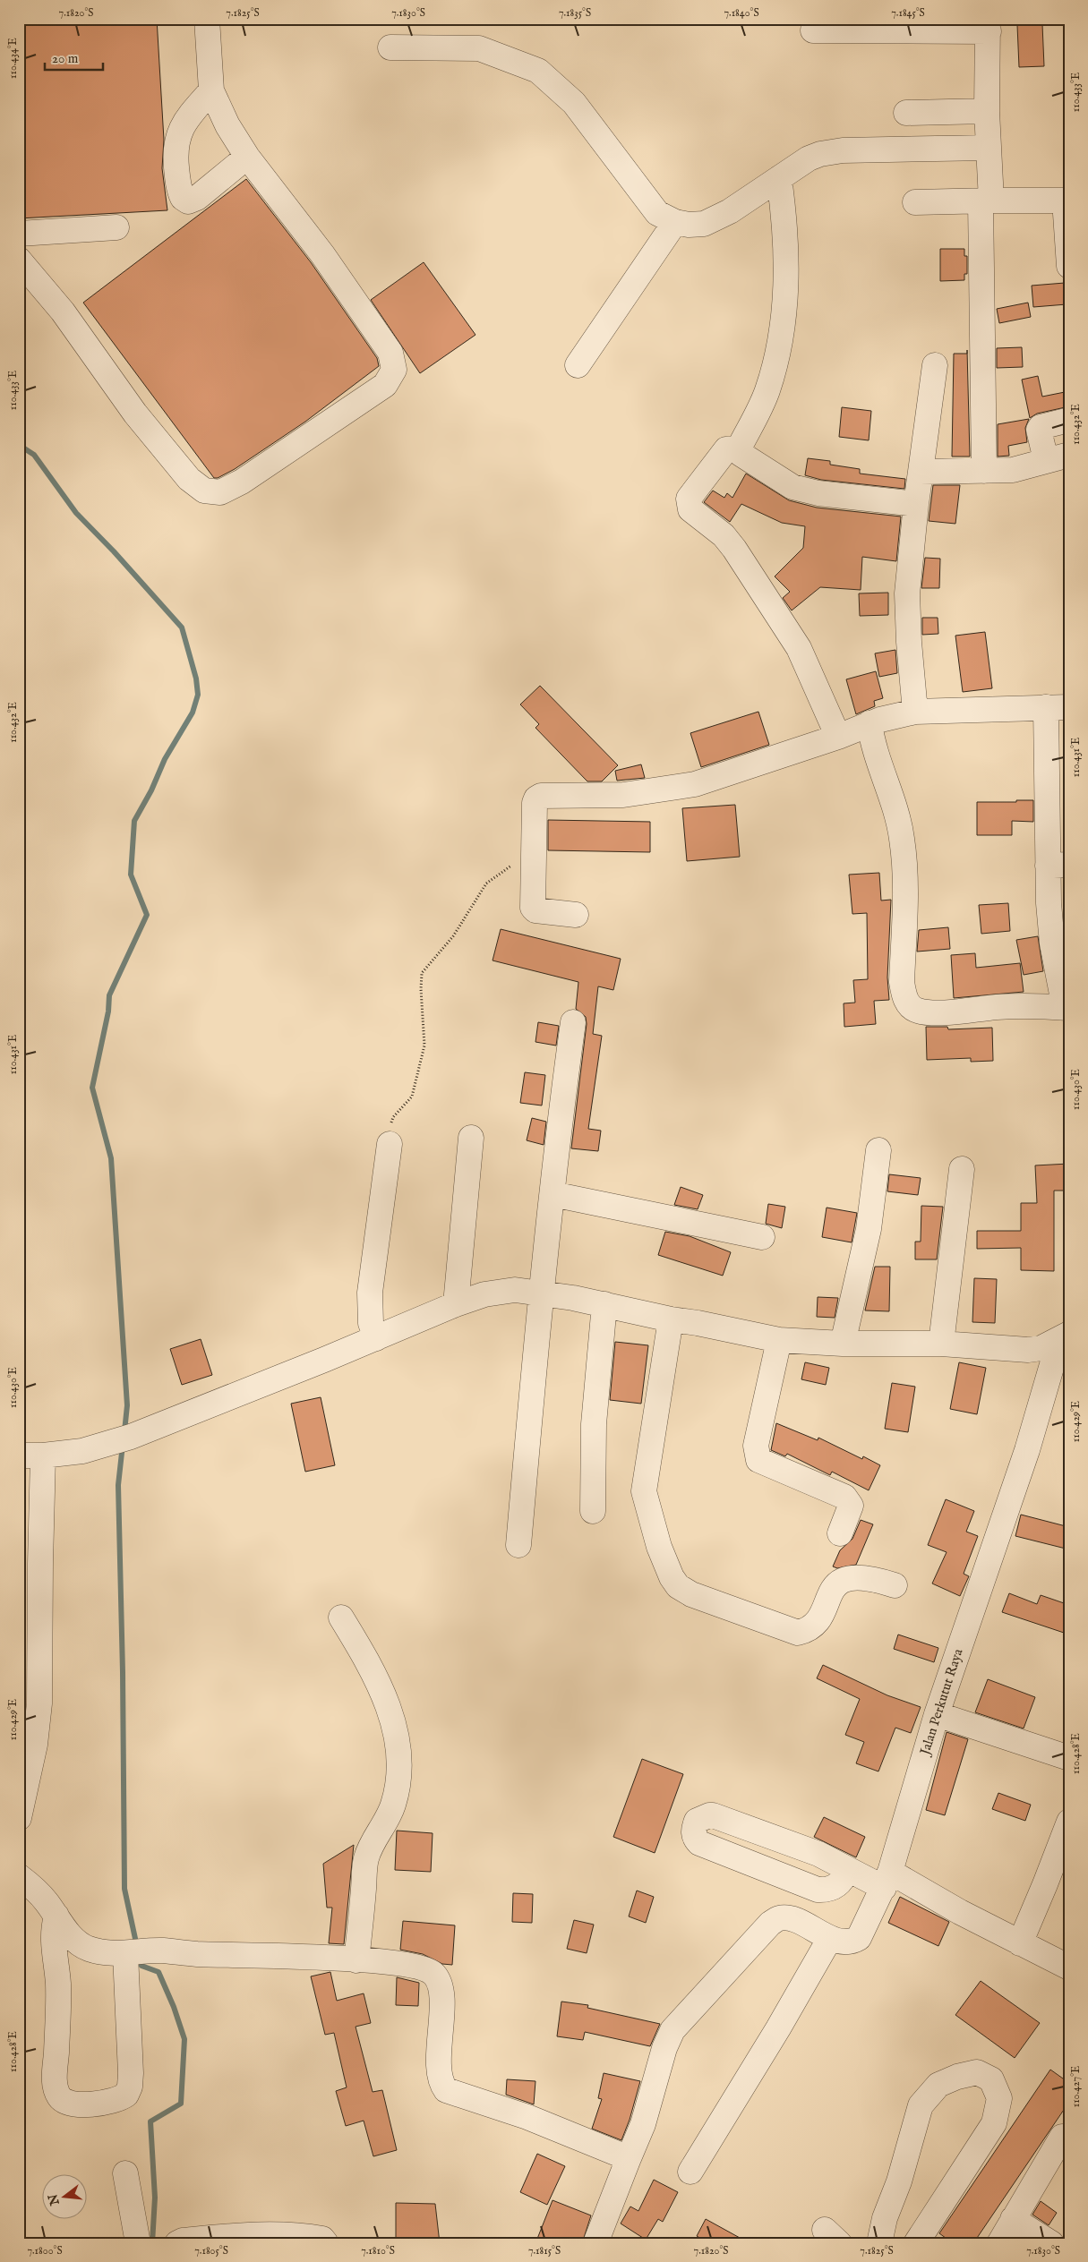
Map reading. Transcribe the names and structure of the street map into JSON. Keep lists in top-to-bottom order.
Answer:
{
  "streets": {
    "street": ["Jalan Perkutut Raya"]
  },
  "scale_bar": "20 m",
  "north": "left",
  "coordinates": [
    "7.1820°S",
    "7.1825°S",
    "7.1830°S",
    "7.1835°S",
    "7.1840°S",
    "7.1845°S",
    "110.434°E",
    "110.433°E",
    "110.432°E",
    "110.431°E",
    "110.430°E",
    "110.429°E",
    "110.428°E",
    "110.427°E",
    "7.1800°S",
    "7.1805°S",
    "7.1810°S",
    "7.1815°S"
  ]
}
